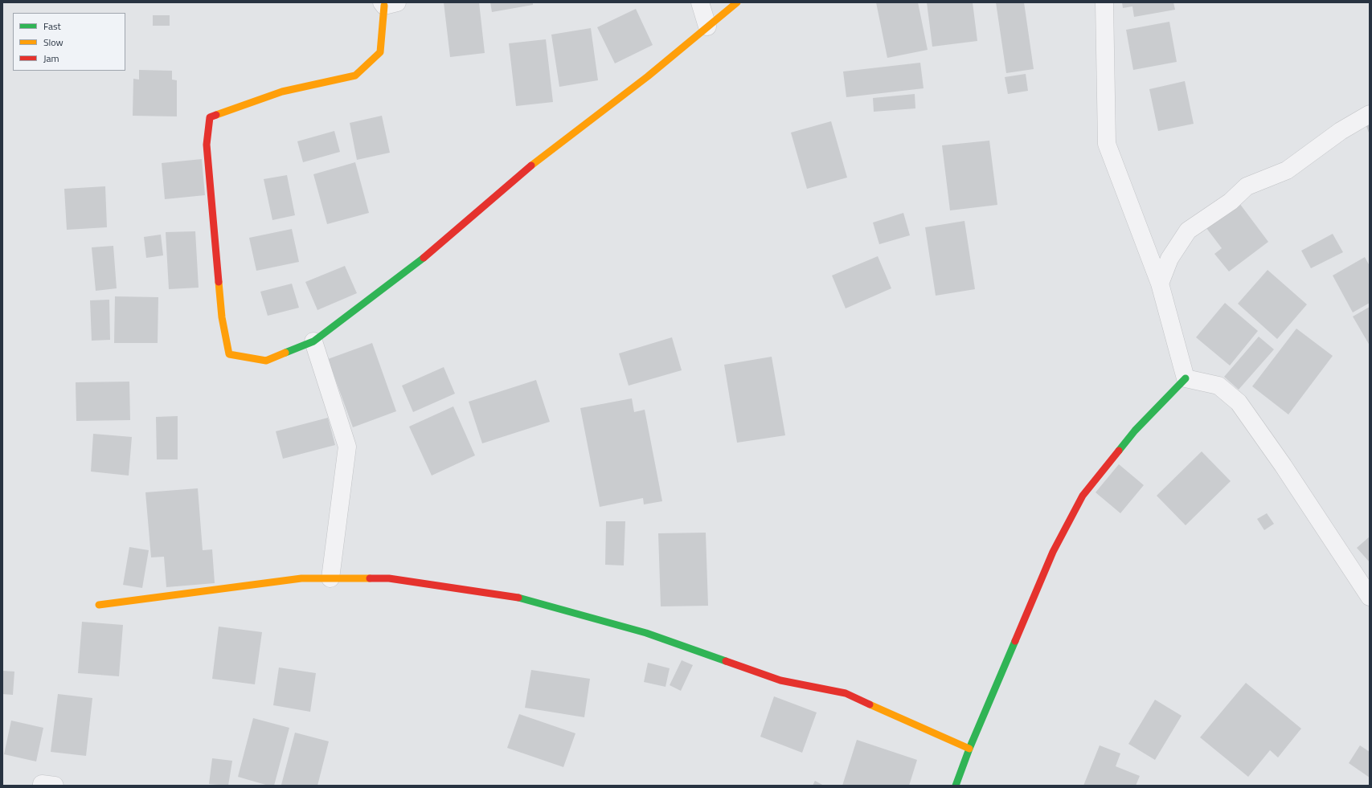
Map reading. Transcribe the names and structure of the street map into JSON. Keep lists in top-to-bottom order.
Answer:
{
  "legend": ["Fast", "Slow", "Jam"]
}
